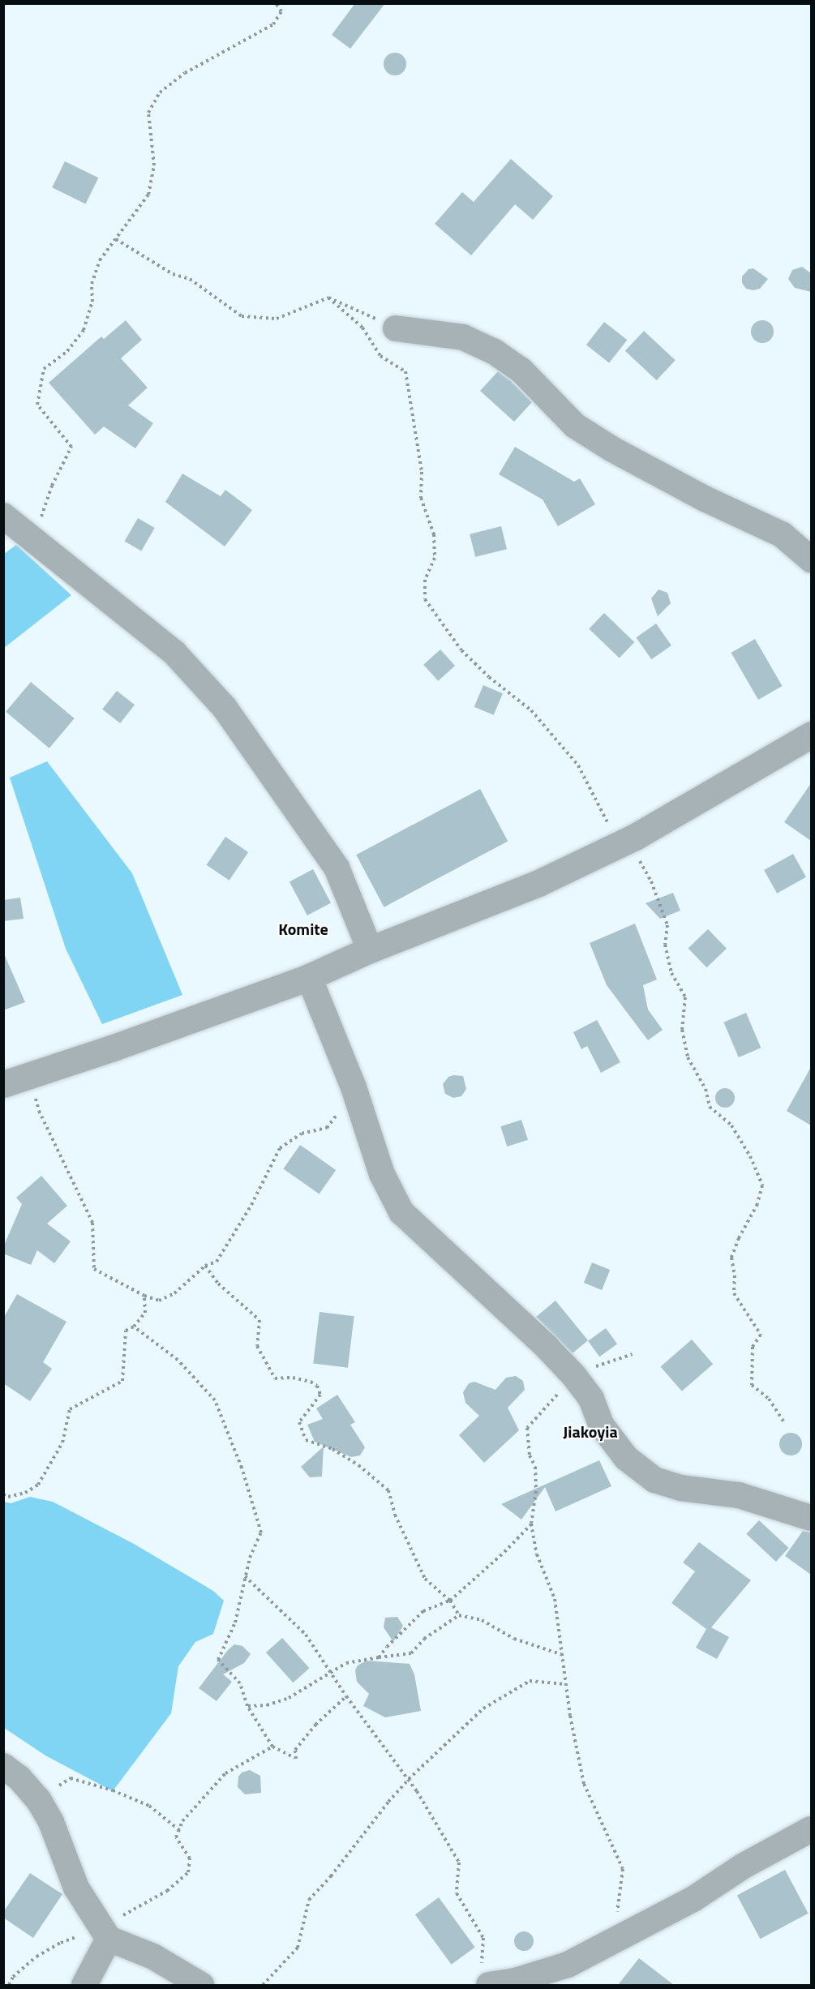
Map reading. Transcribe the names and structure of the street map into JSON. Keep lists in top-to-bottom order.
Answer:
{
  "districts": ["Komite", "Jiakoyia"]
}
